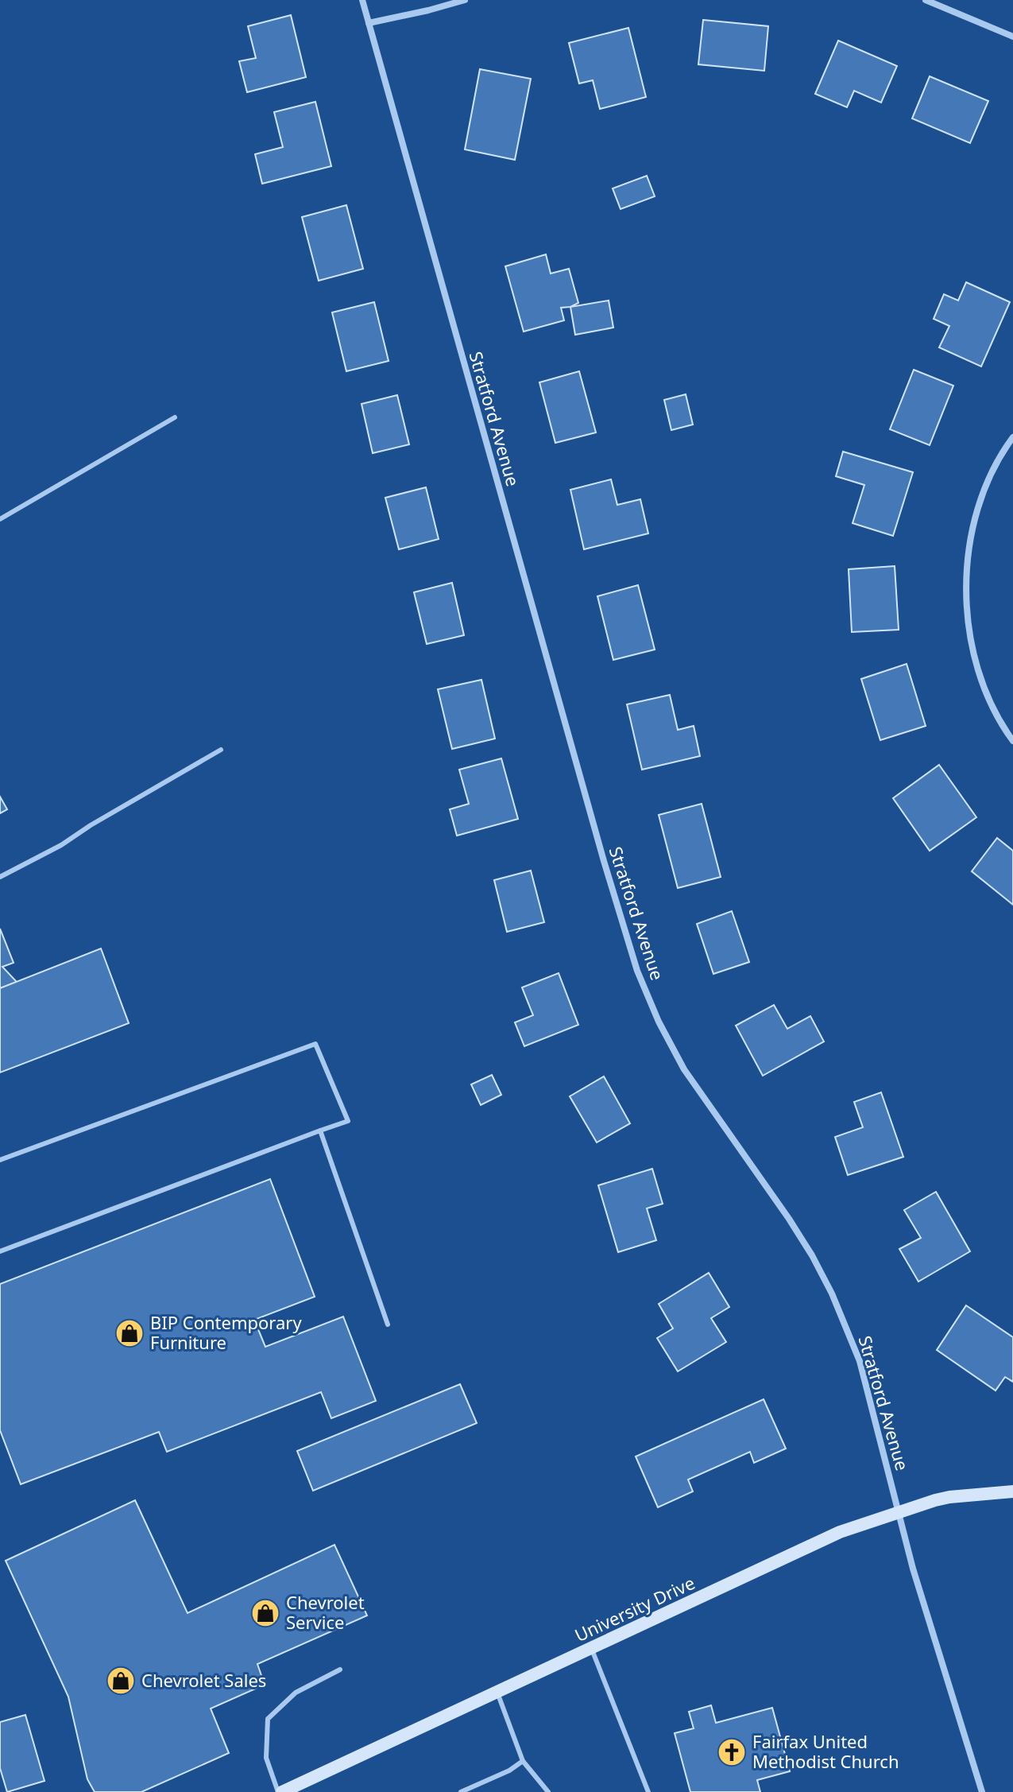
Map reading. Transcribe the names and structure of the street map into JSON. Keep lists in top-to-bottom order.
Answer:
{
  "streets": {
    "street": ["Stratford Avenue", "University Drive"]
  },
  "crossings": [
    ["Stratford Avenue", "University Drive"]
  ],
  "places": {
    "shop": ["BIP Contemporary Furniture", "Chevrolet Service", "Chevrolet Sales"],
    "church": ["Fairfax United Methodist Church"]
  }
}
